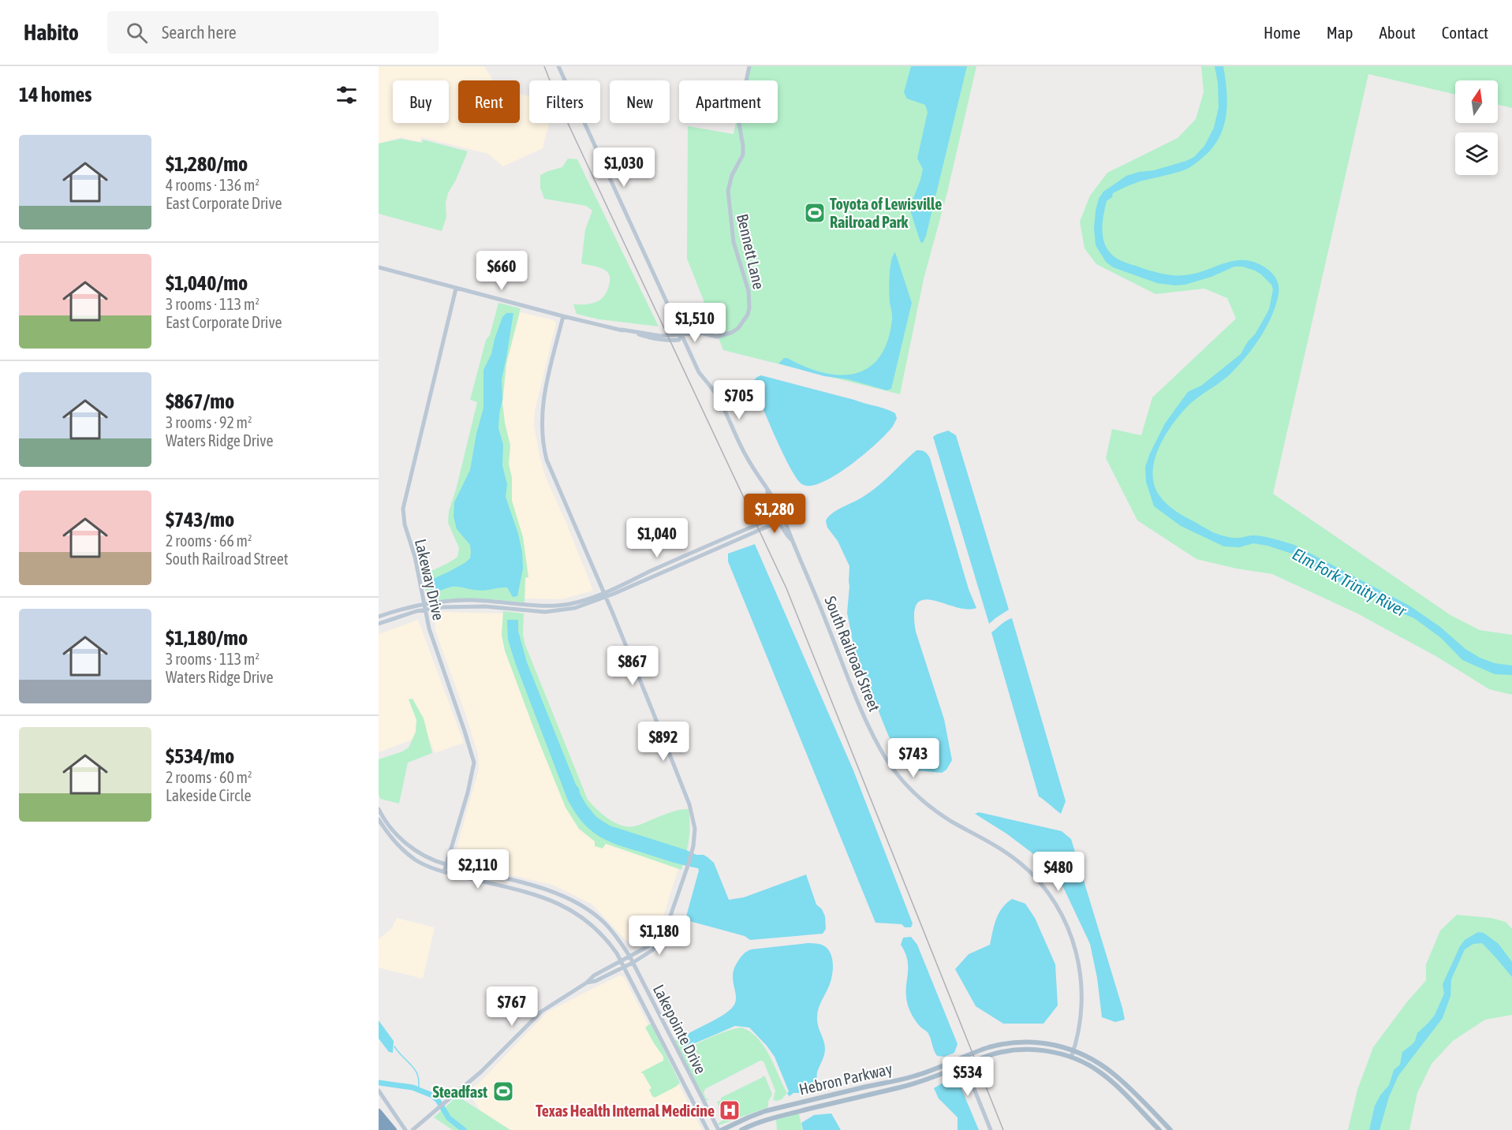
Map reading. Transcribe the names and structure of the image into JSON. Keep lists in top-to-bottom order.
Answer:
{
  "streets": {
    "main road": ["Hebron Parkway"],
    "street": [
      "Bennett Lane",
      "Lakeway Drive",
      "South Railroad Street",
      "Lakepointe Drive"
    ]
  },
  "crossings": [
    ["Bennett Lane", "Lakeway Drive"],
    ["Bennett Lane", "South Railroad Street"],
    ["Lakeway Drive", "Lakepointe Drive"],
    ["South Railroad Street", "Hebron Parkway"],
    ["Lakepointe Drive", "Hebron Parkway"]
  ],
  "water": ["Elm Fork Trinity River"],
  "places": {
    "sports": ["Toyota of Lewisville Railroad Park", "Steadfast"],
    "hospital": ["Texas Health Internal Medicine"]
  },
  "north": "top",
  "page": {
    "header": "Habito",
    "search": "Search here",
    "nav": [
      "Home",
      "Map",
      "About",
      "Contact"
    ],
    "heading": "14 homes",
    "chip": [
      "Buy",
      "Rent",
      "Filters",
      "New",
      "Apartment"
    ],
    "list": [
      {
        "name": "$1,280/mo",
        "note": "4 rooms · 136 m² · East Corporate Drive"
      },
      {
        "name": "$1,040/mo",
        "note": "3 rooms · 113 m² · East Corporate Drive"
      },
      {
        "name": "$867/mo",
        "note": "3 rooms · 92 m² · Waters Ridge Drive"
      },
      {
        "name": "$743/mo",
        "note": "2 rooms · 66 m² · South Railroad Street"
      },
      {
        "name": "$1,180/mo",
        "note": "3 rooms · 113 m² · Waters Ridge Drive"
      },
      {
        "name": "$534/mo",
        "note": "2 rooms · 60 m² · Lakeside Circle"
      }
    ],
    "price": [
      "$1,030",
      "$660",
      "$1,510",
      "$705",
      "$1,280",
      "$1,040",
      "$867",
      "$892",
      "$743",
      "$2,110",
      "$480",
      "$1,180",
      "$767",
      "$534"
    ]
  }
}
